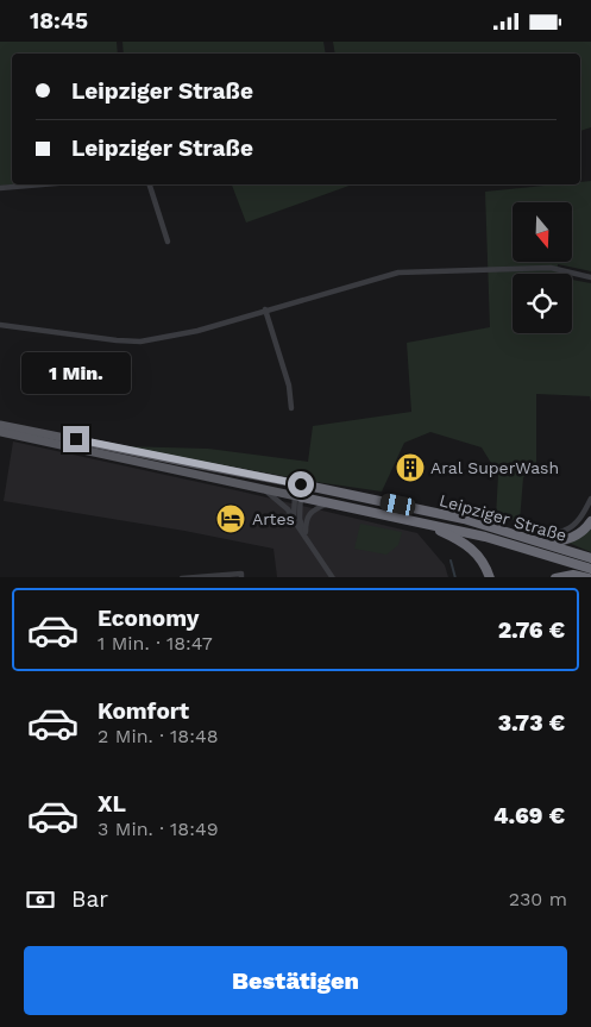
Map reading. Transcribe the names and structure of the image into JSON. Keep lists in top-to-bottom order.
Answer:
{
  "streets": {
    "highway": ["Leipziger Straße"]
  },
  "places": {
    "building": ["Aral SuperWash"],
    "hotel": ["Artes"]
  },
  "north": "bottom",
  "page": {
    "status": "18:45",
    "banner": ["Leipziger Straße", "Leipziger Straße"],
    "bubble": "1 Min.",
    "list": [
      {
        "name": "Economy",
        "note": "1 Min. · 18:47",
        "value": "2.76 €"
      },
      {
        "name": "Komfort",
        "note": "2 Min. · 18:48",
        "value": "3.73 €"
      },
      {
        "name": "XL",
        "note": "3 Min. · 18:49",
        "value": "4.69 €"
      }
    ],
    "pay": ["Bar", "230 m"],
    "buttons": "Bestätigen"
  }
}
